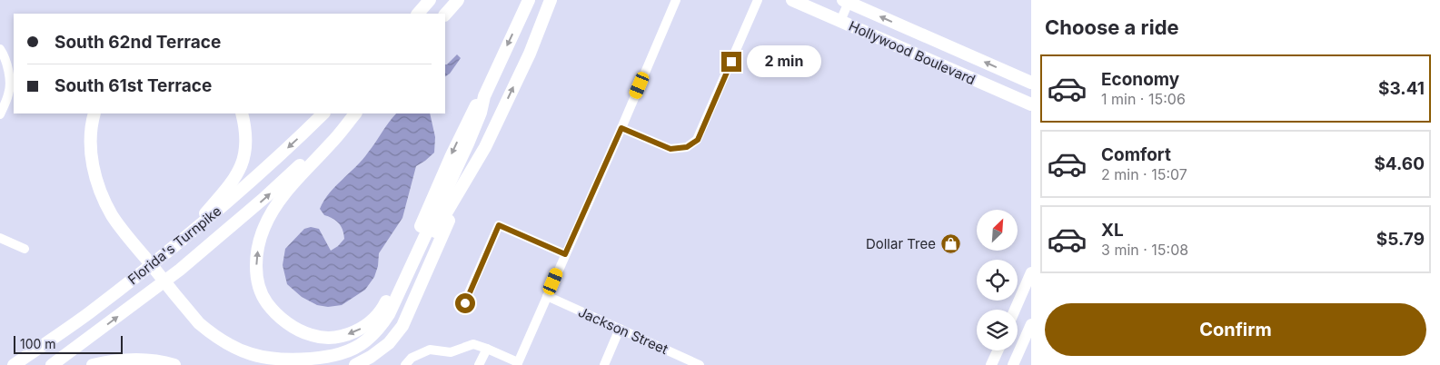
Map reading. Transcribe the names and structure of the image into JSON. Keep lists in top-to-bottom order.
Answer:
{
  "streets": {
    "highway": ["Hollywood Boulevard", "Florida's Turnpike"],
    "street": ["Jackson Street"]
  },
  "places": {
    "shop": ["Dollar Tree"]
  },
  "scale_bar": "100 m",
  "north": "top right",
  "page": {
    "heading": "Choose a ride",
    "banner": ["South 62nd Terrace", "South 61st Terrace"],
    "bubble": "2 min",
    "list": [
      {
        "name": "Economy",
        "note": "1 min · 15:06",
        "value": "$3.41"
      },
      {
        "name": "Comfort",
        "note": "2 min · 15:07",
        "value": "$4.60"
      },
      {
        "name": "XL",
        "note": "3 min · 15:08",
        "value": "$5.79"
      }
    ],
    "buttons": "Confirm",
    "scale": "100 m"
  }
}
